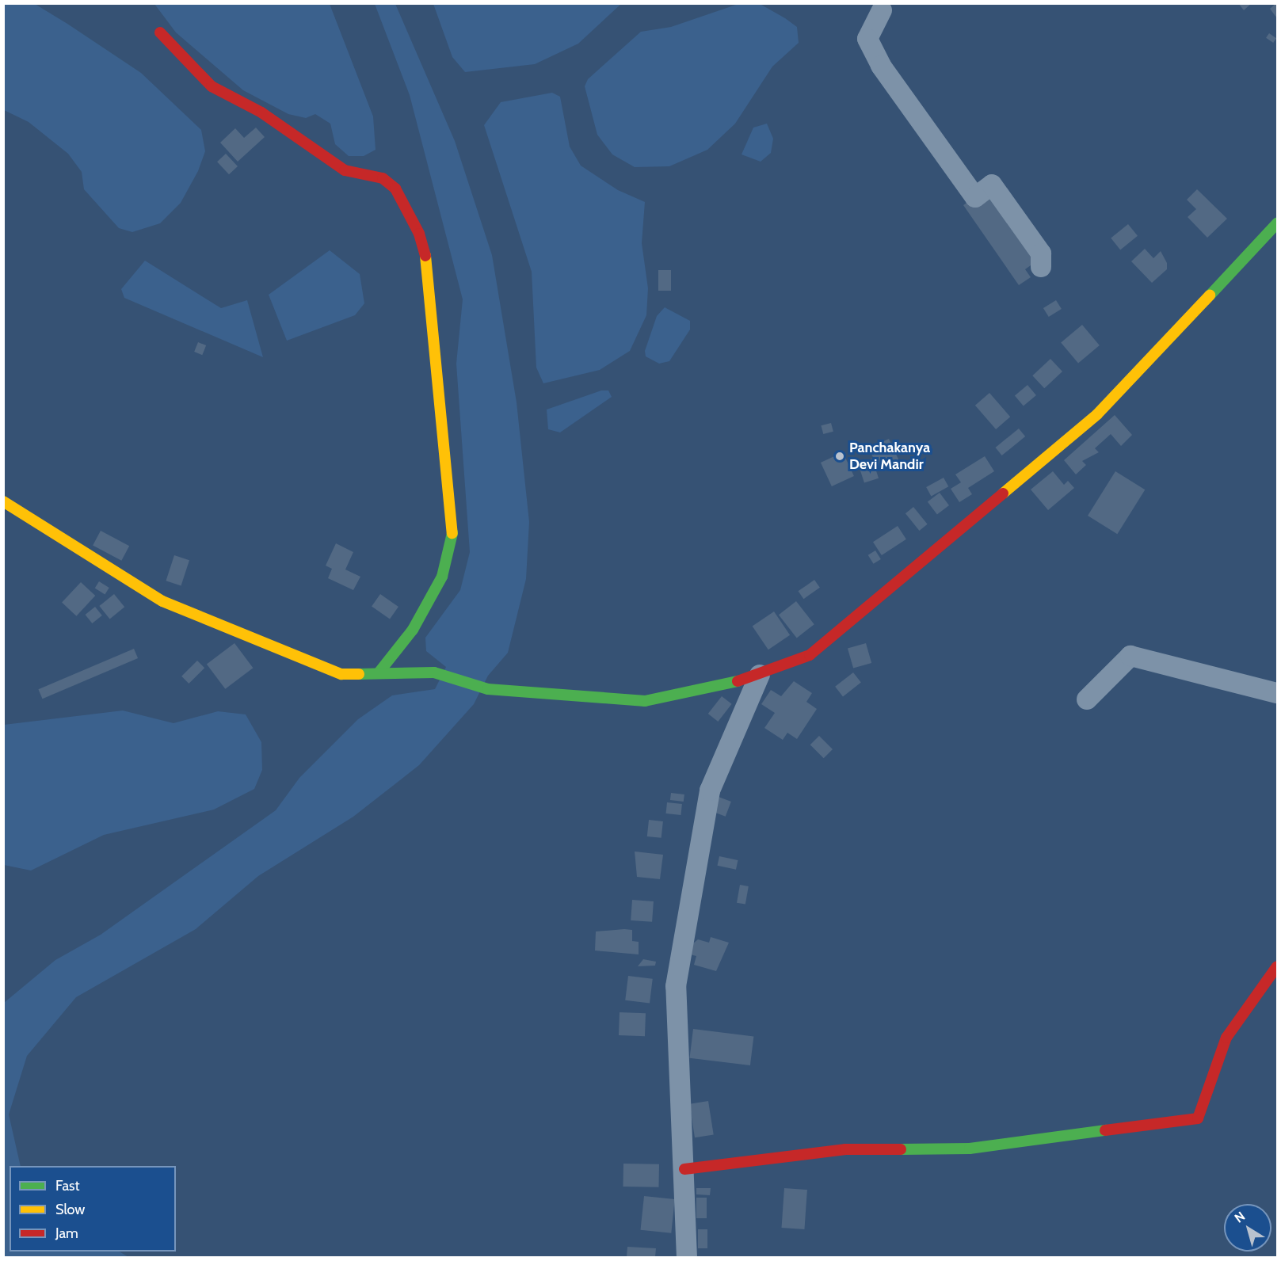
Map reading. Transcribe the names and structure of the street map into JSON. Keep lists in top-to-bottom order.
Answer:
{
  "places": ["Panchakanya Devi Mandir"],
  "legend": ["Fast", "Slow", "Jam"],
  "north": "top left"
}
